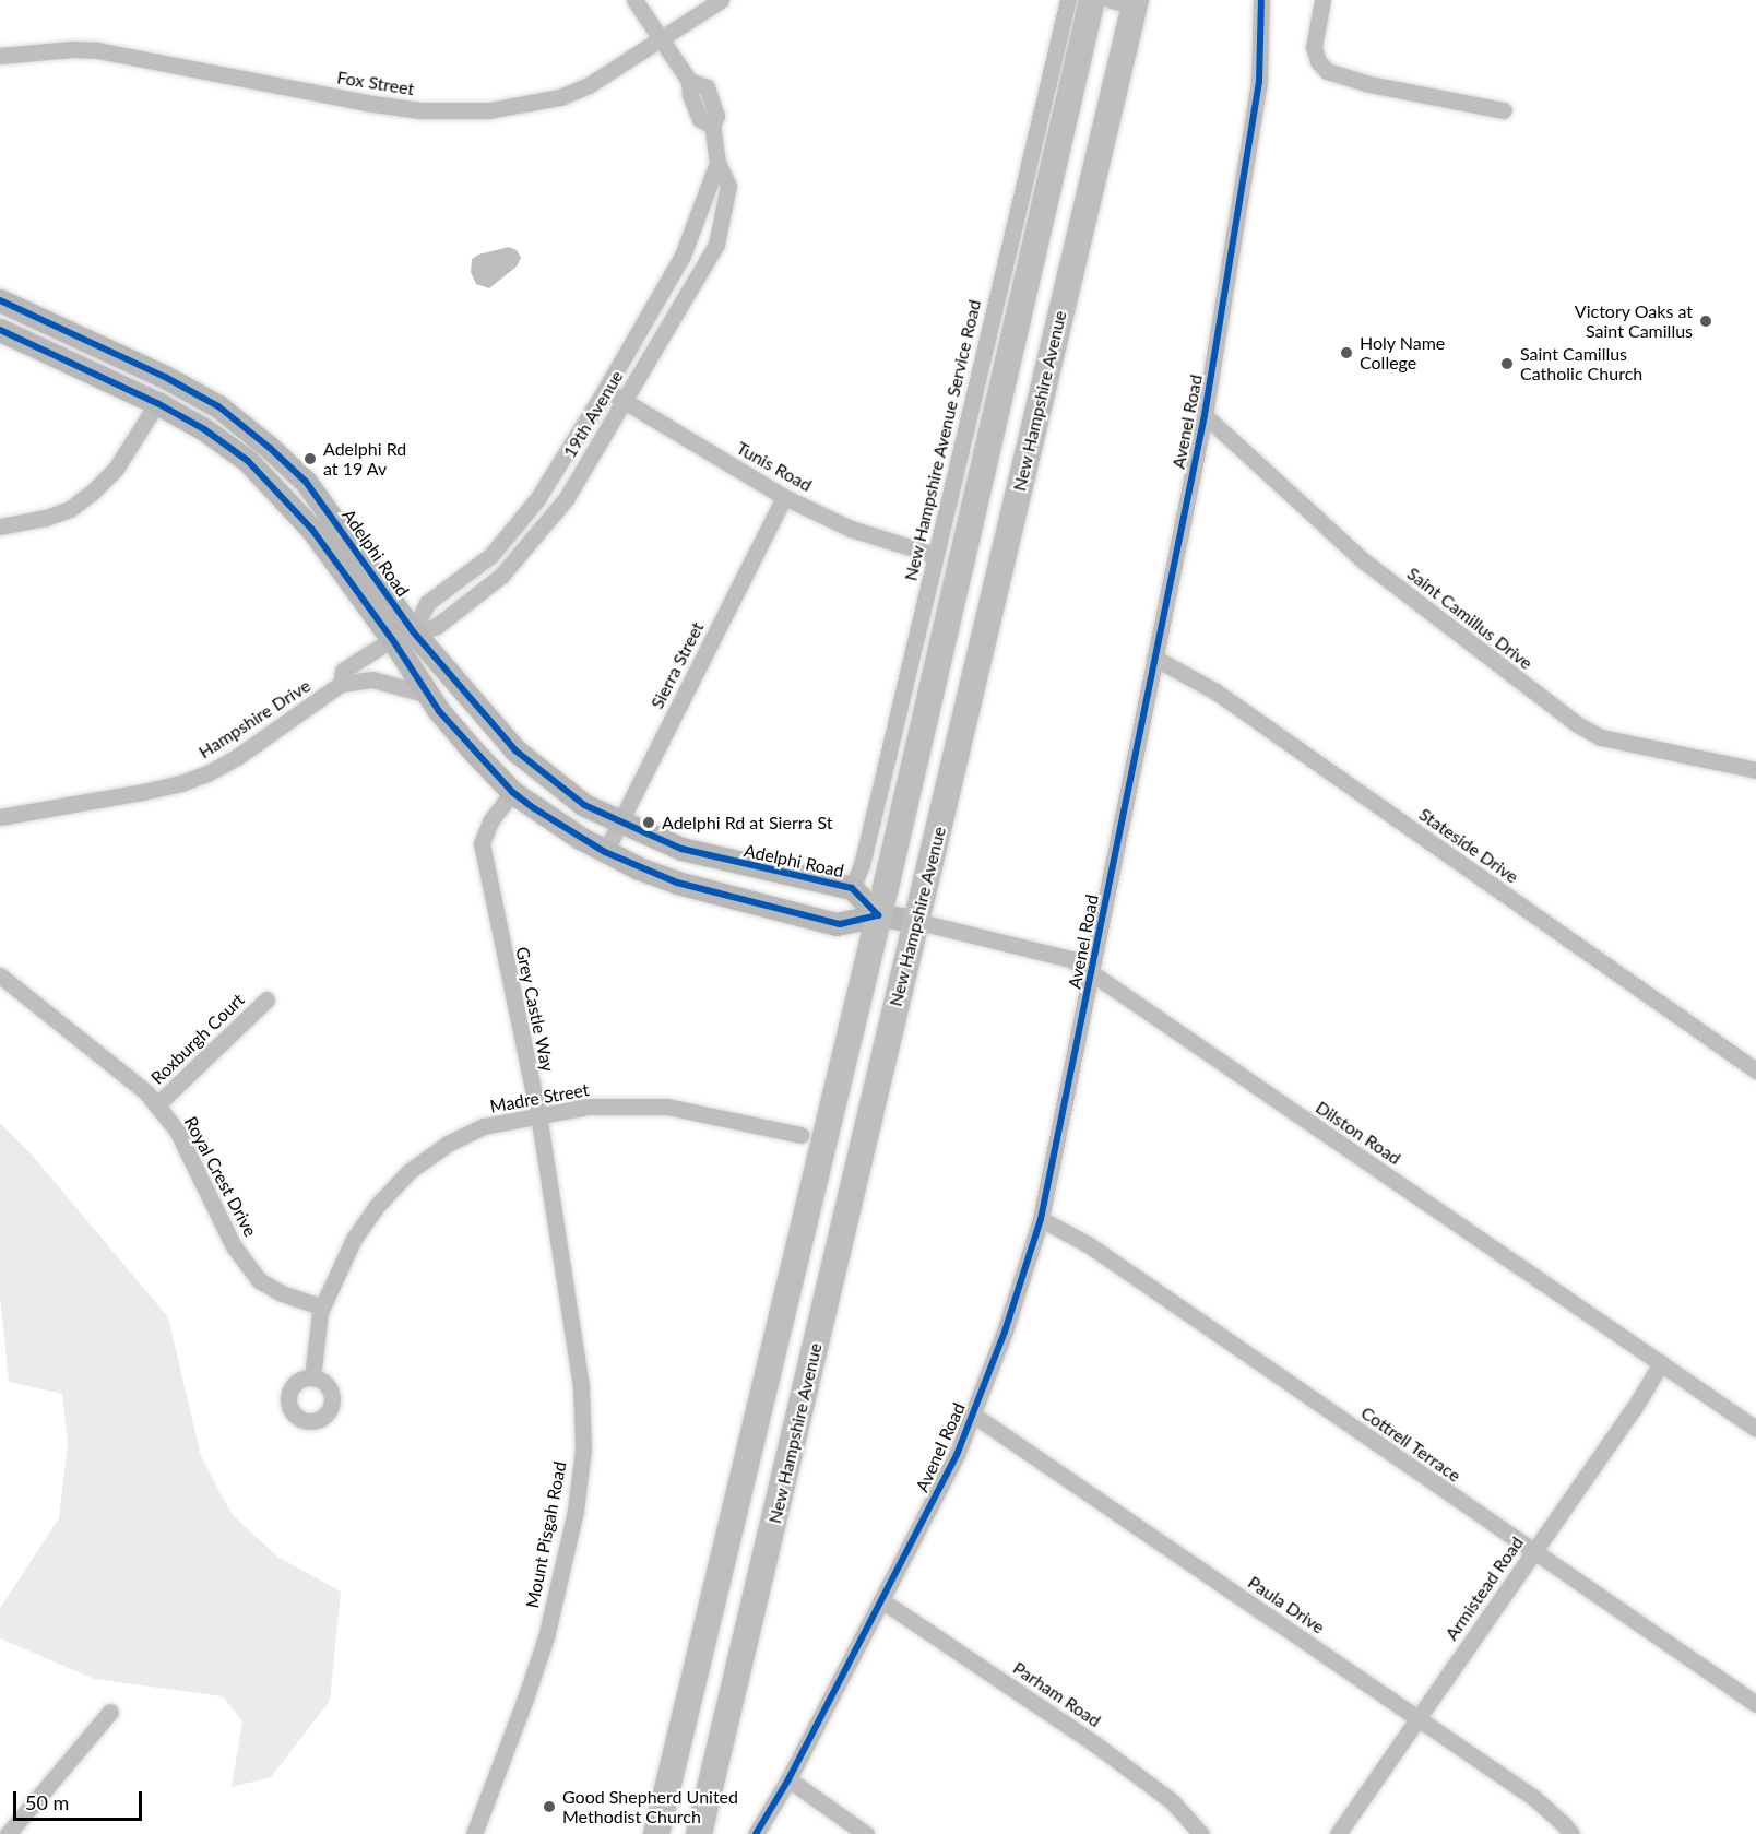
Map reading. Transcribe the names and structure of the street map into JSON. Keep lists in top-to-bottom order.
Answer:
{
  "streets": {
    "main road": ["New Hampshire Avenue", "Adelphi Road"],
    "street": [
      "Fox Street",
      "19th Avenue",
      "Avenel Road",
      "New Hampshire Avenue Service Road",
      "Tunis Road",
      "Saint Camillus Drive",
      "Sierra Street",
      "Hampshire Drive",
      "Stateside Drive",
      "Grey Castle Way",
      "Roxburgh Court",
      "Madre Street",
      "Dilston Road",
      "Royal Crest Drive",
      "Cottrell Terrace",
      "Mount Pisgah Road",
      "Armistead Road",
      "Paula Drive",
      "Parham Road"
    ]
  },
  "crossings": [
    ["Fox Street", "19th Avenue"],
    ["New Hampshire Avenue", "Adelphi Road"],
    ["New Hampshire Avenue", "Dilston Road"],
    ["19th Avenue", "Tunis Road"],
    ["19th Avenue", "Adelphi Road"],
    ["19th Avenue", "Hampshire Drive"],
    ["Avenel Road", "Saint Camillus Drive"],
    ["Avenel Road", "Stateside Drive"],
    ["Avenel Road", "Dilston Road"],
    ["Avenel Road", "Cottrell Terrace"],
    ["Avenel Road", "Paula Drive"],
    ["Avenel Road", "Parham Road"],
    ["New Hampshire Avenue Service Road", "Tunis Road"],
    ["New Hampshire Avenue Service Road", "Adelphi Road"],
    ["Tunis Road", "Sierra Street"],
    ["Adelphi Road", "Sierra Street"],
    ["Adelphi Road", "Hampshire Drive"],
    ["Adelphi Road", "Grey Castle Way"],
    ["Adelphi Road", "Dilston Road"],
    ["Grey Castle Way", "Madre Street"],
    ["Grey Castle Way", "Mount Pisgah Road"],
    ["Roxburgh Court", "Royal Crest Drive"],
    ["Madre Street", "Royal Crest Drive"],
    ["Madre Street", "Mount Pisgah Road"],
    ["Dilston Road", "Armistead Road"],
    ["Cottrell Terrace", "Armistead Road"],
    ["Armistead Road", "Paula Drive"]
  ],
  "places": [
    "Victory Oaks at Saint Camillus",
    "Holy Name College",
    "Saint Camillus Catholic Church",
    "Adelphi Rd at 19 Av",
    "Adelphi Rd at Sierra St",
    "Good Shepherd United Methodist Church"
  ],
  "scale_bar": "50 m"
}
